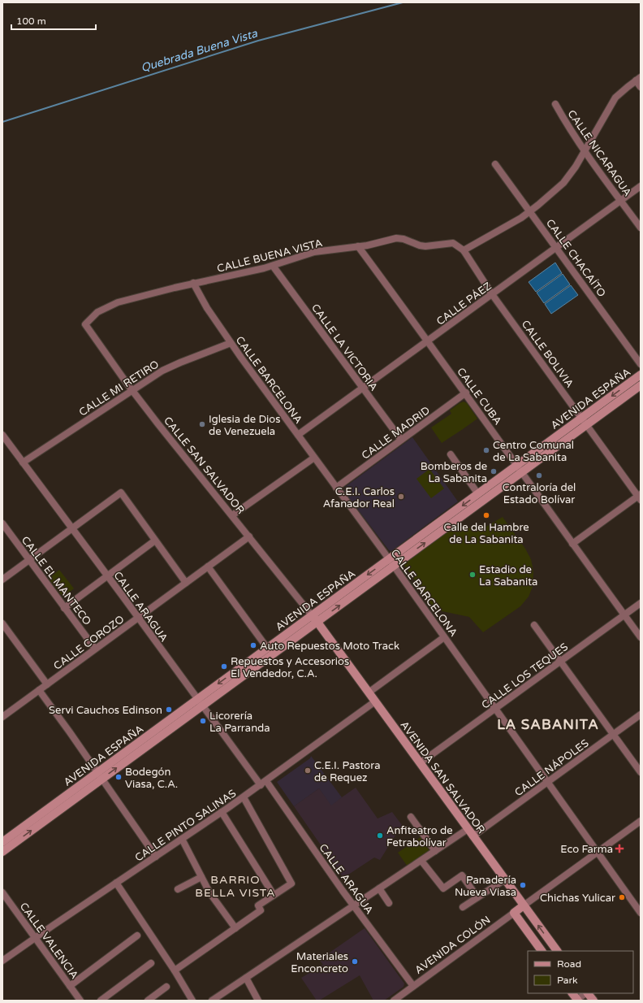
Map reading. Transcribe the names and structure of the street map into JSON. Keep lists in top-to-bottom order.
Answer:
{
  "streets": {
    "main road": ["AVENIDA ESPAÑA", "AVENIDA SAN SALVADOR", "AVENIDA COLÓN"],
    "street": [
      "CALLE NICARAGUA",
      "CALLE BUENA VISTA",
      "CALLE CHACAÍTO",
      "CALLE PÁEZ",
      "CALLE LA VICTORIA",
      "CALLE BOLIVIA",
      "CALLE BARCELONA",
      "CALLE MI RETIRO",
      "CALLE CUBA",
      "CALLE MADRID",
      "CALLE SAN SALVADOR",
      "CALLE EL MANTECO",
      "CALLE ARAGUA",
      "CALLE COROZO",
      "CALLE LOS TEQUES",
      "CALLE NÁPOLES",
      "CALLE PINTO SALINAS",
      "CALLE VALENCIA"
    ]
  },
  "crossings": [
    ["CALLE NICARAGUA", "CALLE PÁEZ"],
    ["CALLE BUENA VISTA", "CALLE LA VICTORIA"],
    ["CALLE BUENA VISTA", "CALLE BOLIVIA"],
    ["CALLE BUENA VISTA", "CALLE BARCELONA"],
    ["CALLE BUENA VISTA", "CALLE CUBA"],
    ["CALLE BUENA VISTA", "CALLE SAN SALVADOR"],
    ["CALLE CHACAÍTO", "CALLE PÁEZ"],
    ["CALLE PÁEZ", "CALLE LA VICTORIA"],
    ["CALLE PÁEZ", "CALLE BOLIVIA"],
    ["CALLE PÁEZ", "CALLE BARCELONA"],
    ["CALLE PÁEZ", "CALLE CUBA"],
    ["CALLE LA VICTORIA", "CALLE MADRID"],
    ["CALLE BOLIVIA", "AVENIDA ESPAÑA"],
    ["CALLE BARCELONA", "CALLE MI RETIRO"],
    ["CALLE BARCELONA", "AVENIDA ESPAÑA"],
    ["CALLE BARCELONA", "CALLE MADRID"],
    ["CALLE BARCELONA", "CALLE LOS TEQUES"],
    ["CALLE BARCELONA", "CALLE NÁPOLES"],
    ["CALLE MI RETIRO", "CALLE SAN SALVADOR"],
    ["CALLE MI RETIRO", "CALLE ARAGUA"],
    ["CALLE CUBA", "AVENIDA ESPAÑA"],
    ["CALLE CUBA", "CALLE MADRID"],
    ["CALLE CUBA", "CALLE LOS TEQUES"],
    ["AVENIDA ESPAÑA", "CALLE SAN SALVADOR"],
    ["AVENIDA ESPAÑA", "CALLE ARAGUA"],
    ["AVENIDA ESPAÑA", "AVENIDA SAN SALVADOR"],
    ["CALLE SAN SALVADOR", "CALLE COROZO"],
    ["CALLE SAN SALVADOR", "AVENIDA SAN SALVADOR"],
    ["CALLE EL MANTECO", "CALLE COROZO"],
    ["CALLE ARAGUA", "CALLE COROZO"],
    ["CALLE ARAGUA", "CALLE PINTO SALINAS"],
    ["CALLE ARAGUA", "AVENIDA COLÓN"],
    ["CALLE LOS TEQUES", "AVENIDA SAN SALVADOR"],
    ["CALLE NÁPOLES", "AVENIDA SAN SALVADOR"],
    ["AVENIDA SAN SALVADOR", "CALLE PINTO SALINAS"],
    ["AVENIDA SAN SALVADOR", "AVENIDA COLÓN"],
    ["CALLE PINTO SALINAS", "CALLE VALENCIA"]
  ],
  "districts": ["LA SABANITA", "BARRIO BELLA VISTA"],
  "water": ["Quebrada Buena Vista"],
  "places": {
    "other": [
      "Iglesia de Dios de Venezuela",
      "Centro Comunal de La Sabanita",
      "Bomberos de La Sabanita",
      "Contraloría del Estado Bolívar",
      "C.E.I. Carlos Afanador Real",
      "Calle del Hambre de La Sabanita",
      "Estadio de La Sabanita",
      "Auto Repuestos Moto Track",
      "Repuestos y Accesorios El Vendedor, C.A.",
      "Servi Cauchos Edinson",
      "Licorería La Parranda",
      "C.E.I. Pastora de Requez",
      "Bodegón Viasa, C.A.",
      "Anfiteatro de Fetrabolívar",
      "Panadería Nueva Viasa",
      "Chichas Yulicar",
      "Materiales Enconcreto"
    ],
    "health": ["Eco Farma"]
  },
  "legend": ["Road", "Park"],
  "scale_bar": "100 m"
}
